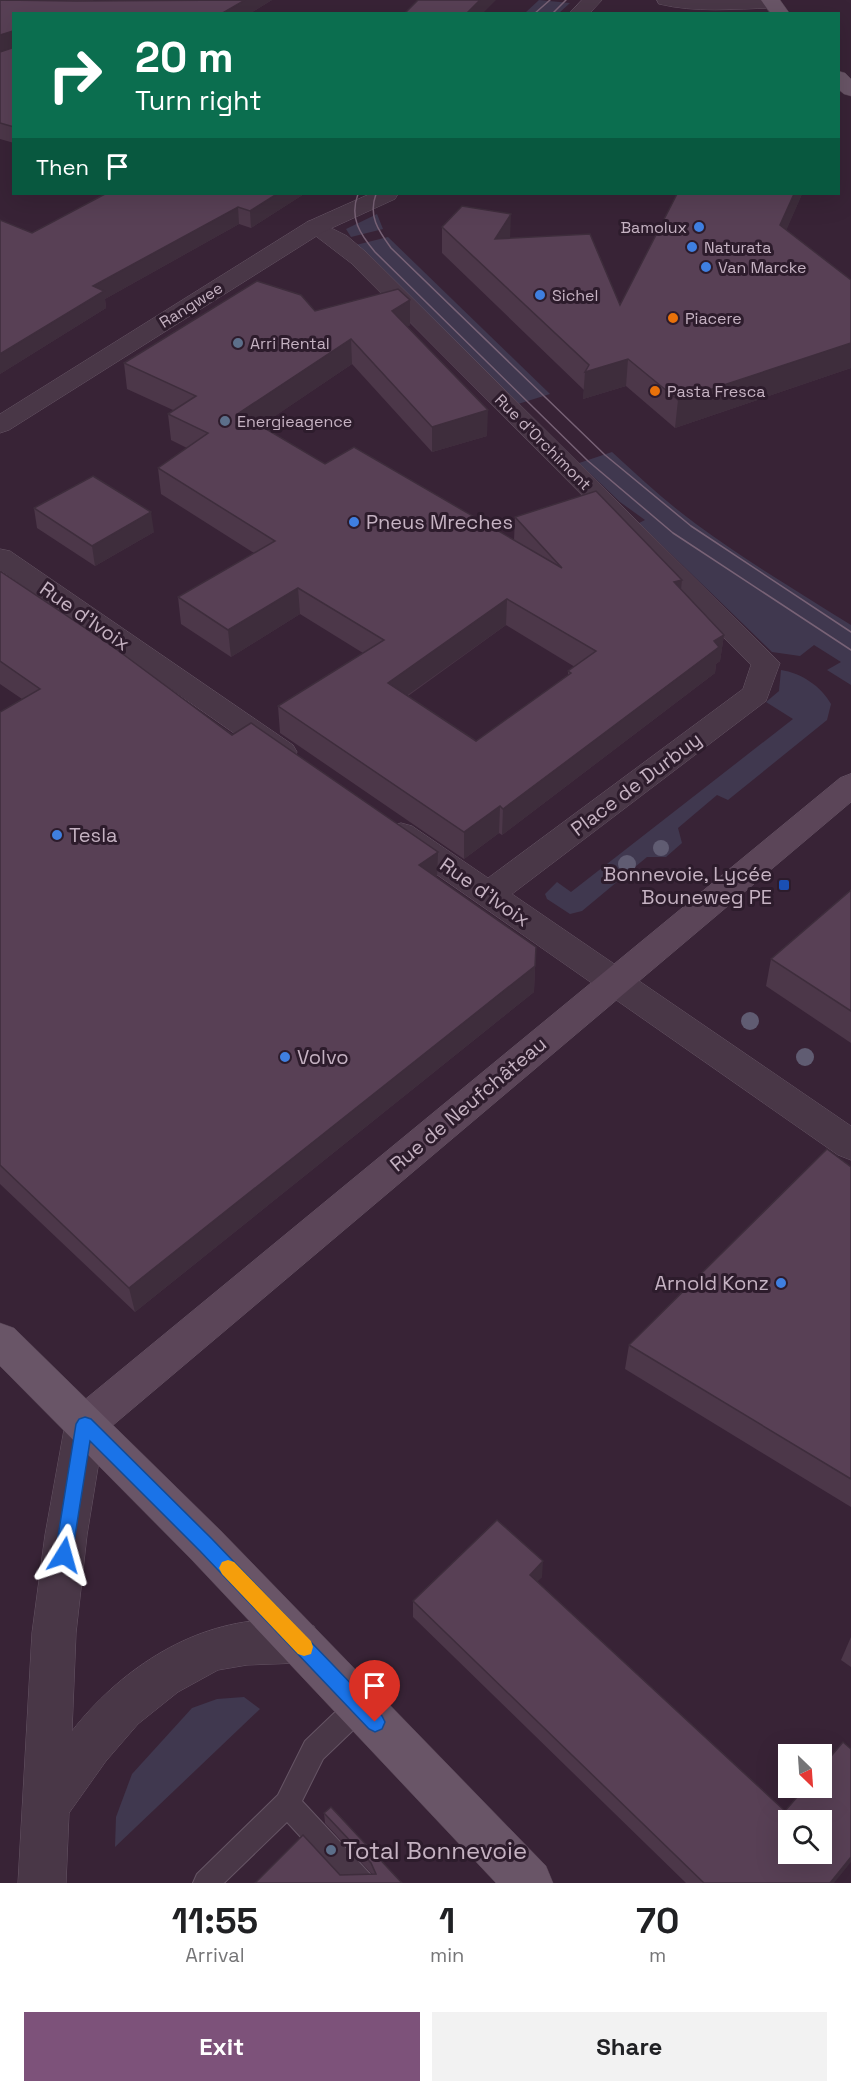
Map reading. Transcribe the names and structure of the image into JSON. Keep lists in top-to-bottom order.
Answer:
{
  "streets": {
    "main road": ["Rue de Neufchâteau"],
    "street": [
      "Rangwee",
      "Rue d'Orchimont",
      "Rue d'Ivoix",
      "Place de Durbuy"
    ]
  },
  "crossings": [
    ["Rangwee", "Rue d'Orchimont"],
    ["Rue d'Orchimont", "Place de Durbuy"],
    ["Rue d'Ivoix", "Place de Durbuy"],
    ["Rue d'Ivoix", "Rue de Neufchâteau"]
  ],
  "places": {
    "other": [
      "Bamolux",
      "Naturata",
      "Van Marcke",
      "Sichel",
      "Piacere",
      "Arri Rental",
      "Pasta Fresca",
      "Energieagence",
      "Pneus Mreches",
      "Tesla",
      "Volvo",
      "Arnold Konz",
      "Total Bonnevoie"
    ],
    "transit": ["Bonnevoie, Lycée Bouneweg PE"]
  },
  "north": "bottom right",
  "page": {
    "turn": ["20 m", "Turn right"],
    "then": "Then",
    "eta": [
      "11:55",
      "Arrival",
      "1",
      "min",
      "70",
      "m"
    ],
    "buttons": ["Exit", "Share"]
  }
}
